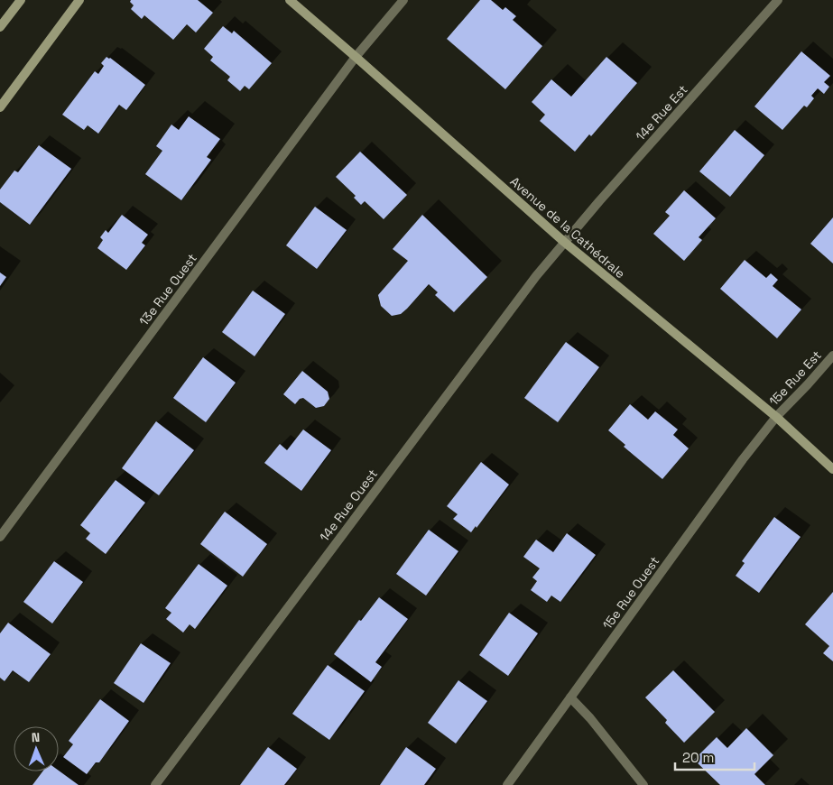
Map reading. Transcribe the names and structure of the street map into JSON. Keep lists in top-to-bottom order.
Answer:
{
  "streets": {
    "street": [
      "14e Rue Est",
      "Avenue de la Cathédrale",
      "13e Rue Ouest",
      "15e Rue Est",
      "14e Rue Ouest",
      "15e Rue Ouest"
    ]
  },
  "crossings": [
    ["14e Rue Est", "Avenue de la Cathédrale"],
    ["14e Rue Est", "14e Rue Ouest"],
    ["Avenue de la Cathédrale", "13e Rue Ouest"],
    ["Avenue de la Cathédrale", "15e Rue Est"],
    ["Avenue de la Cathédrale", "14e Rue Ouest"],
    ["Avenue de la Cathédrale", "15e Rue Ouest"],
    ["15e Rue Est", "15e Rue Ouest"]
  ],
  "scale_bar": "20 m",
  "north": "top"
}
